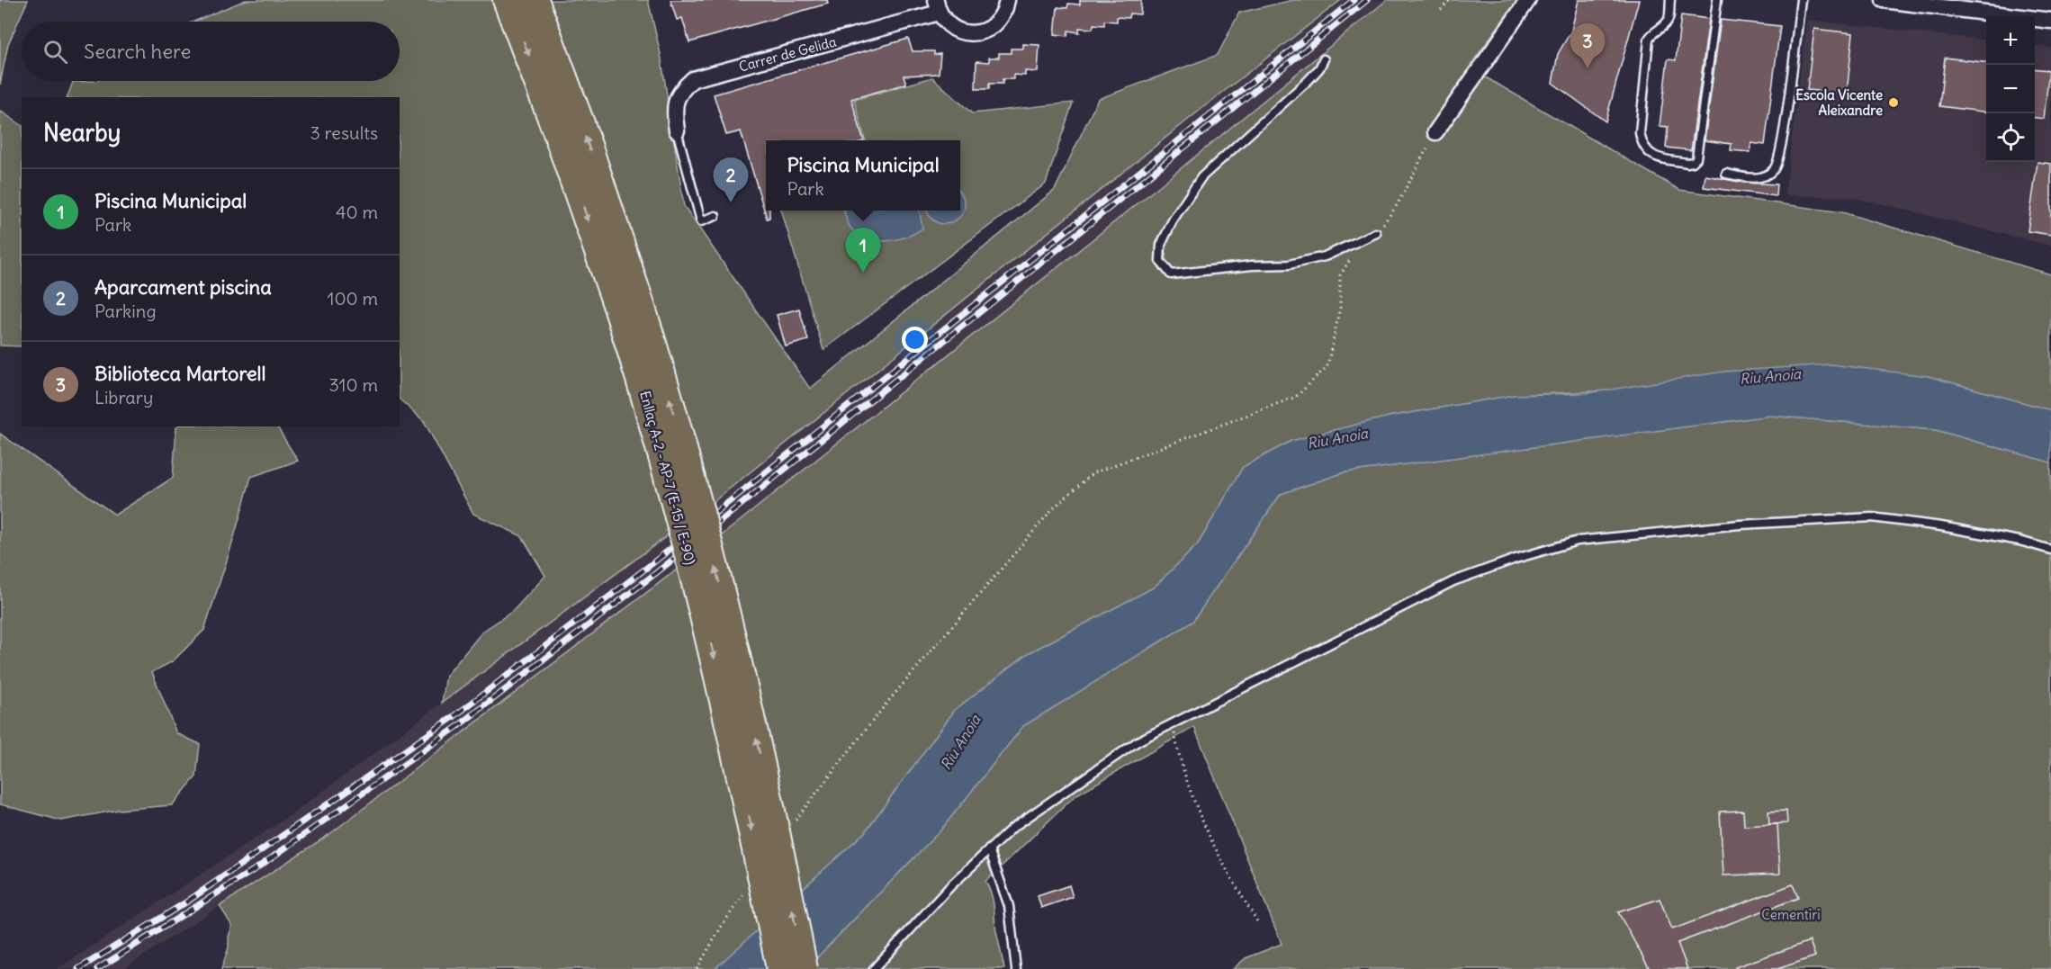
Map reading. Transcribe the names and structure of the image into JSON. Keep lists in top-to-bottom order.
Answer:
{
  "streets": {
    "highway": ["Enllaç A-2 - AP-7 (E-15 / E-90)"],
    "street": ["Carrer de Gelida"]
  },
  "water": ["Riu Anoia"],
  "parks": ["Cementiri"],
  "places": ["Escola Vicente Aleixandre"],
  "page": {
    "map_buttons": ["+", "−"],
    "search": "Search here",
    "pins": ["3", "2", "1"],
    "heading": ["Nearby", "3 results"],
    "popup": ["Piscina Municipal", "Park"],
    "list": [
      {
        "mark": "1",
        "name": "Piscina Municipal",
        "note": "Park",
        "value": "40 m"
      },
      {
        "mark": "2",
        "name": "Aparcament piscina",
        "note": "Parking",
        "value": "100 m"
      },
      {
        "mark": "3",
        "name": "Biblioteca Martorell",
        "note": "Library",
        "value": "310 m"
      }
    ]
  }
}
